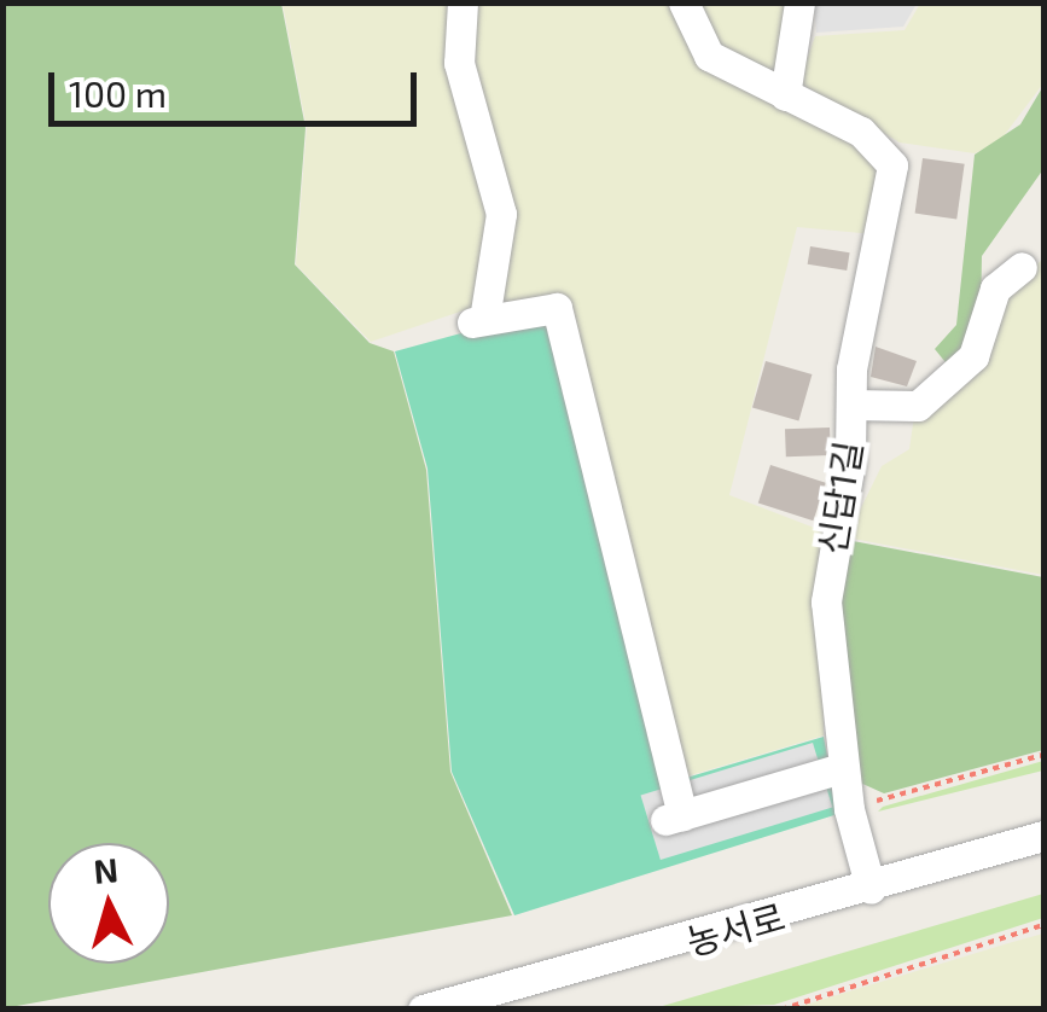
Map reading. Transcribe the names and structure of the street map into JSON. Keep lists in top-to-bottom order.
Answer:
{
  "streets": {
    "street": ["신답1길", "농서로"]
  },
  "crossings": [
    ["신답1길", "농서로"]
  ],
  "scale_bar": "100 m",
  "north": "top"
}
